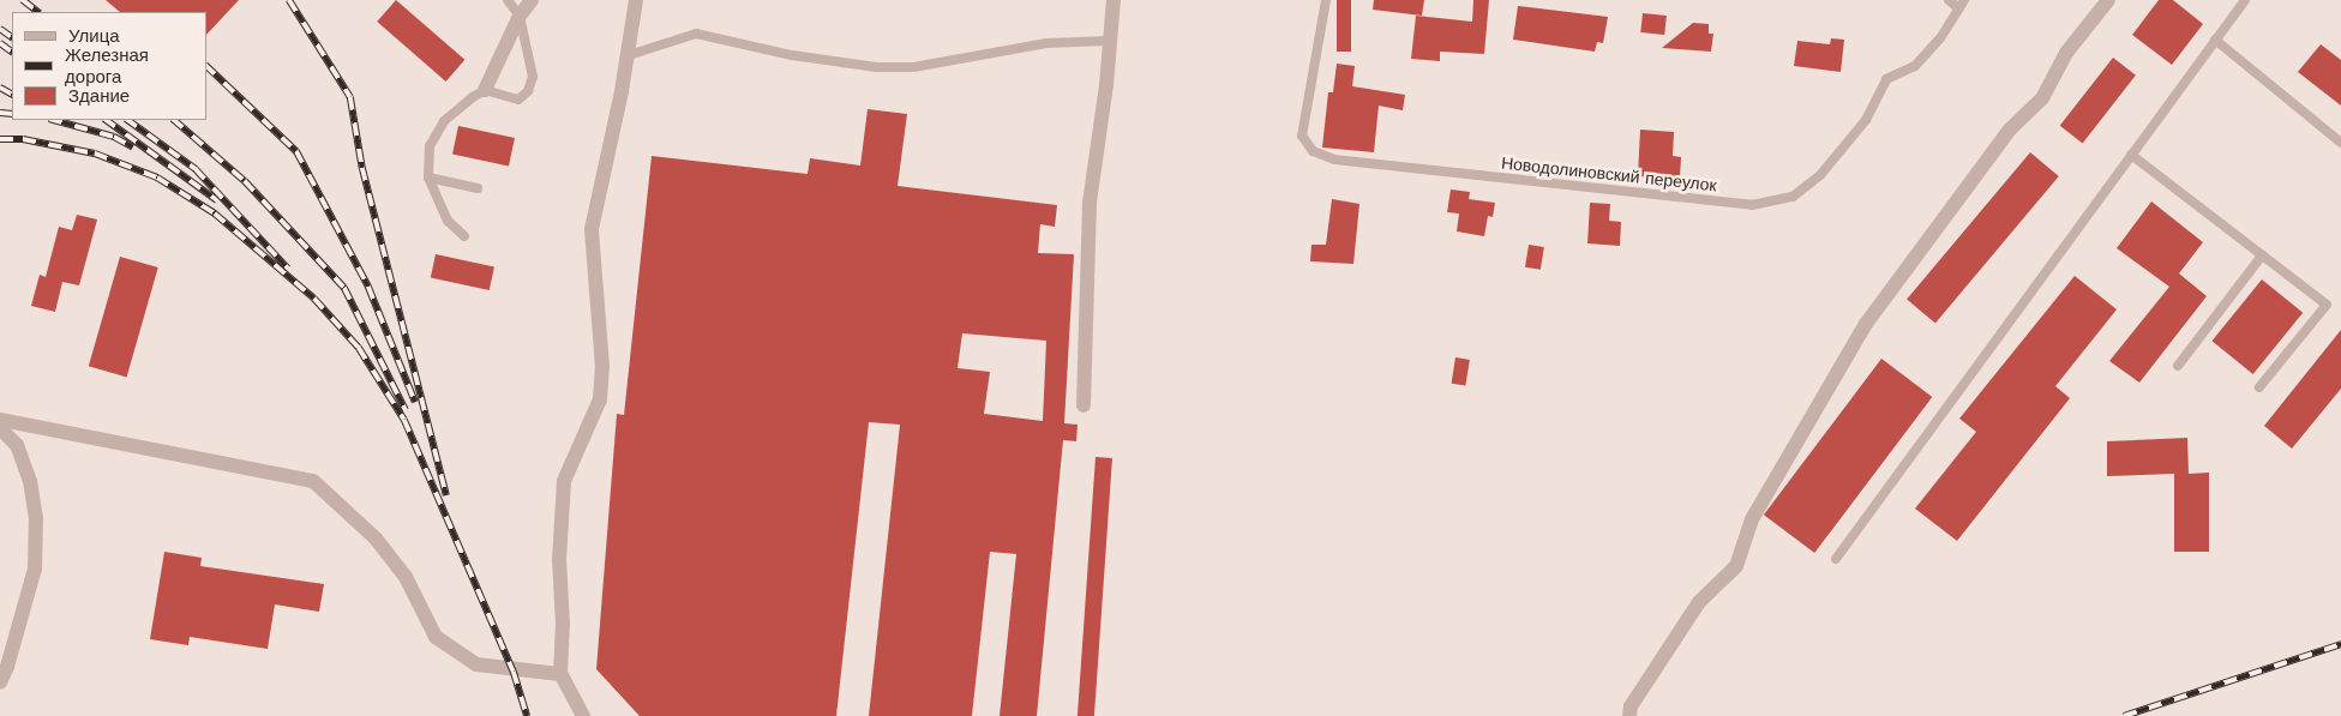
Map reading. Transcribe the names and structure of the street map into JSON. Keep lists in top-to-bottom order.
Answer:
{
  "streets": {
    "lane": ["Новодолиновский переулок"]
  },
  "legend": ["Улица", "Железная дорога", "Здание"]
}
